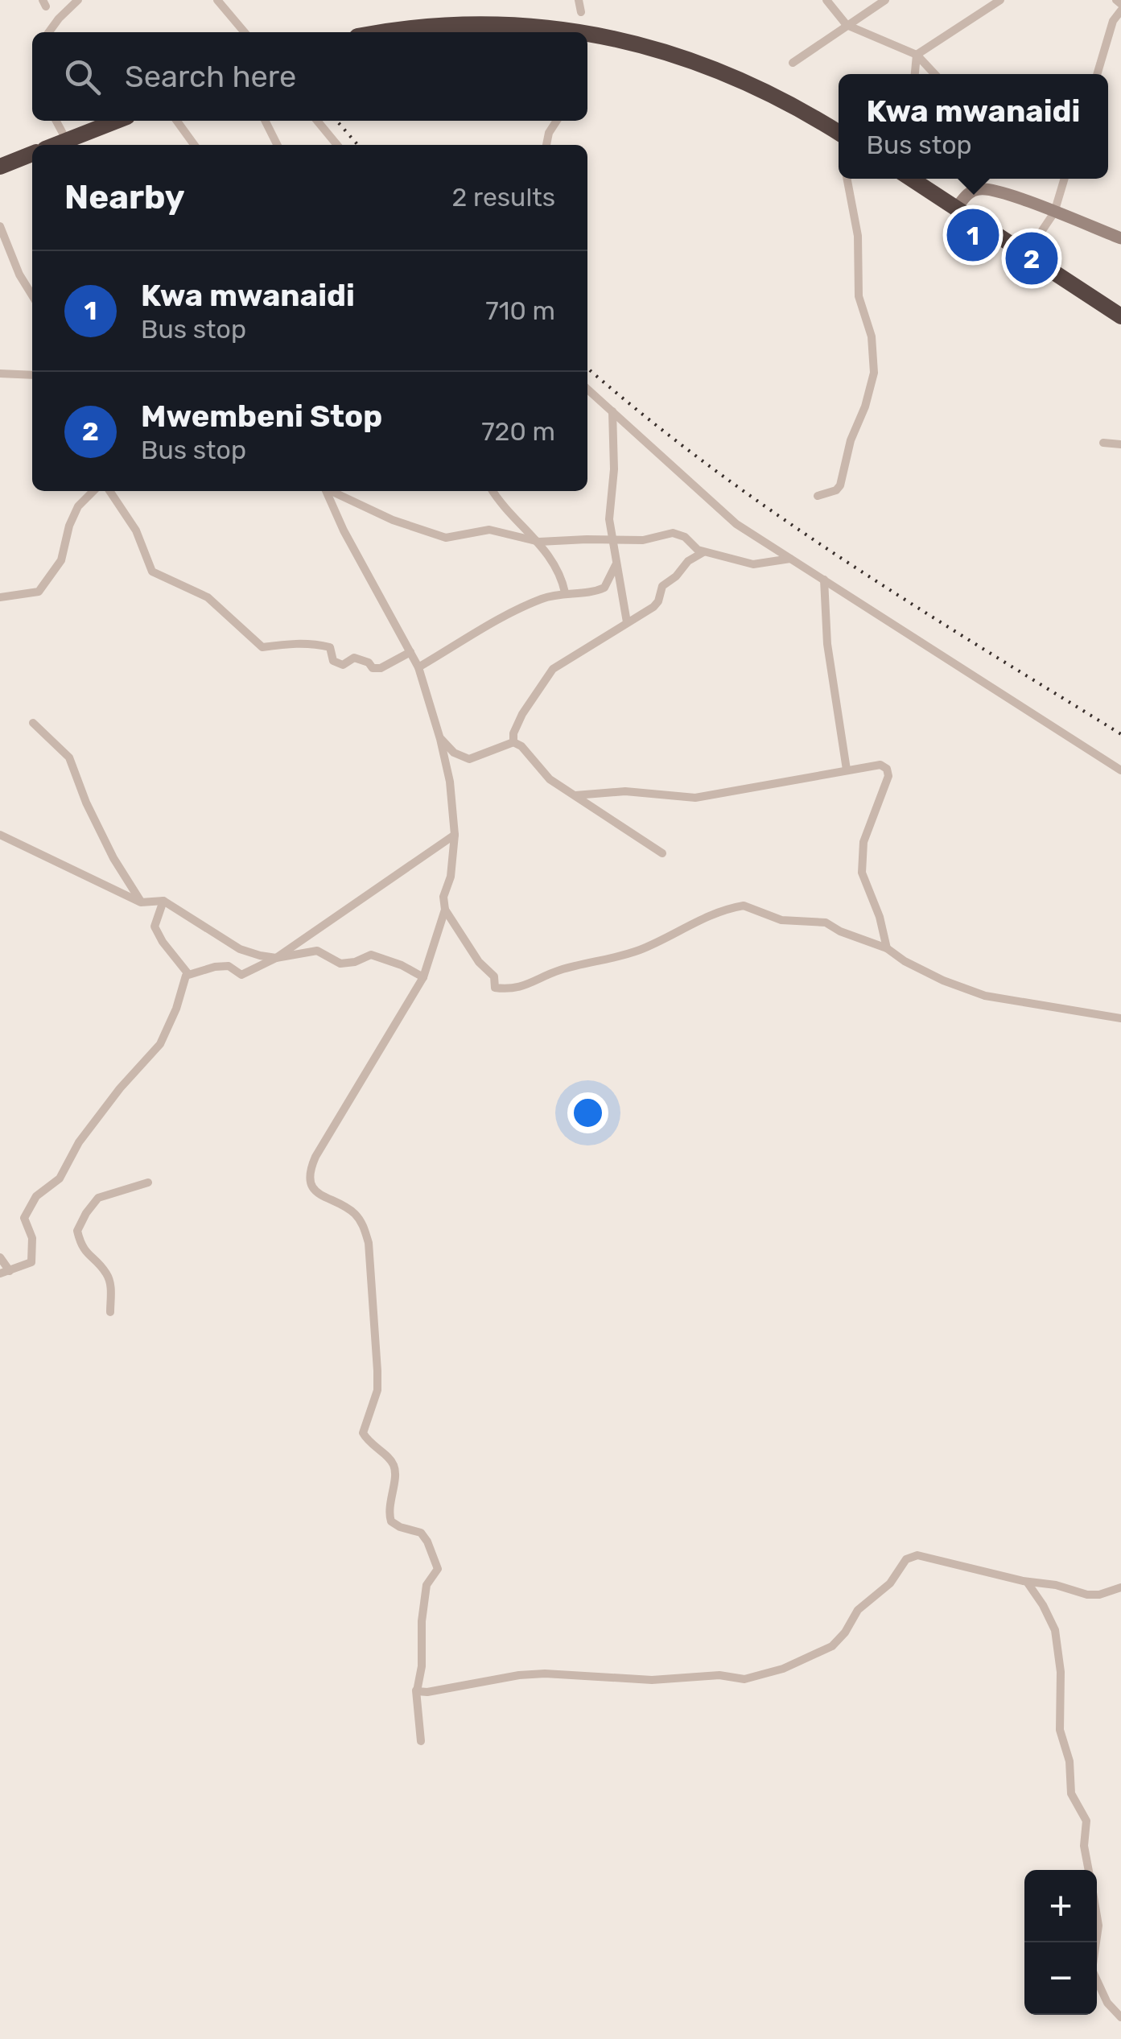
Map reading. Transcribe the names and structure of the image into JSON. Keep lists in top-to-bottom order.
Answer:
{
  "page": {
    "search": "Search here",
    "popup": ["Kwa mwanaidi", "Bus stop"],
    "heading": ["Nearby", "2 results"],
    "pins": ["1", "2"],
    "list": [
      {
        "mark": "1",
        "name": "Kwa mwanaidi",
        "note": "Bus stop",
        "value": "710 m"
      },
      {
        "mark": "2",
        "name": "Mwembeni Stop",
        "note": "Bus stop",
        "value": "720 m"
      }
    ],
    "map_buttons": ["+", "−"]
  }
}
